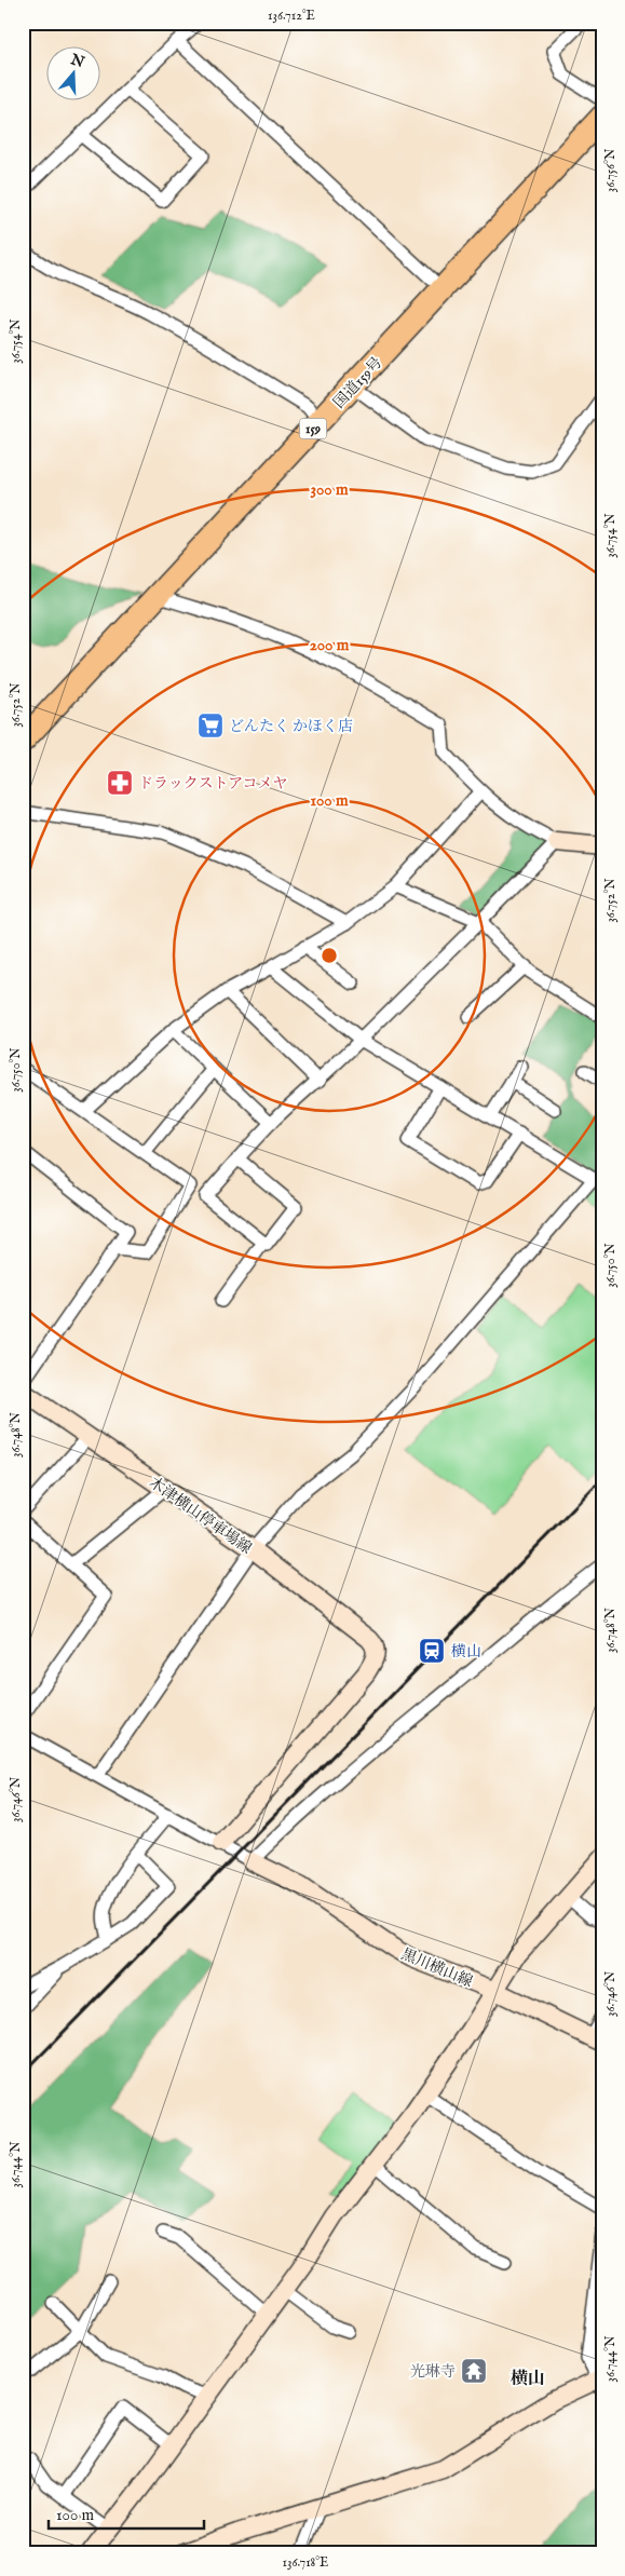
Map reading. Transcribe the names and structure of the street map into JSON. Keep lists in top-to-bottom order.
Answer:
{
  "streets": {
    "highway": ["国道159号", "159"],
    "street": ["木津横山停車場線", "黒川横山線"]
  },
  "districts": ["横山"],
  "places": {
    "supermarket": ["どんたく かほく店"],
    "pharmacy": ["ドラックストアコメヤ"],
    "station": ["横山"],
    "temple": ["光琳寺"]
  },
  "scale_bar": "100 m",
  "north": "top",
  "coordinates": [
    "136.712°E",
    "36.756°N",
    "36.754°N",
    "36.752°N",
    "36.750°N",
    "36.748°N",
    "36.746°N",
    "36.744°N",
    "136.718°E"
  ],
  "rings": ["300 m", "200 m", "100 m"]
}
